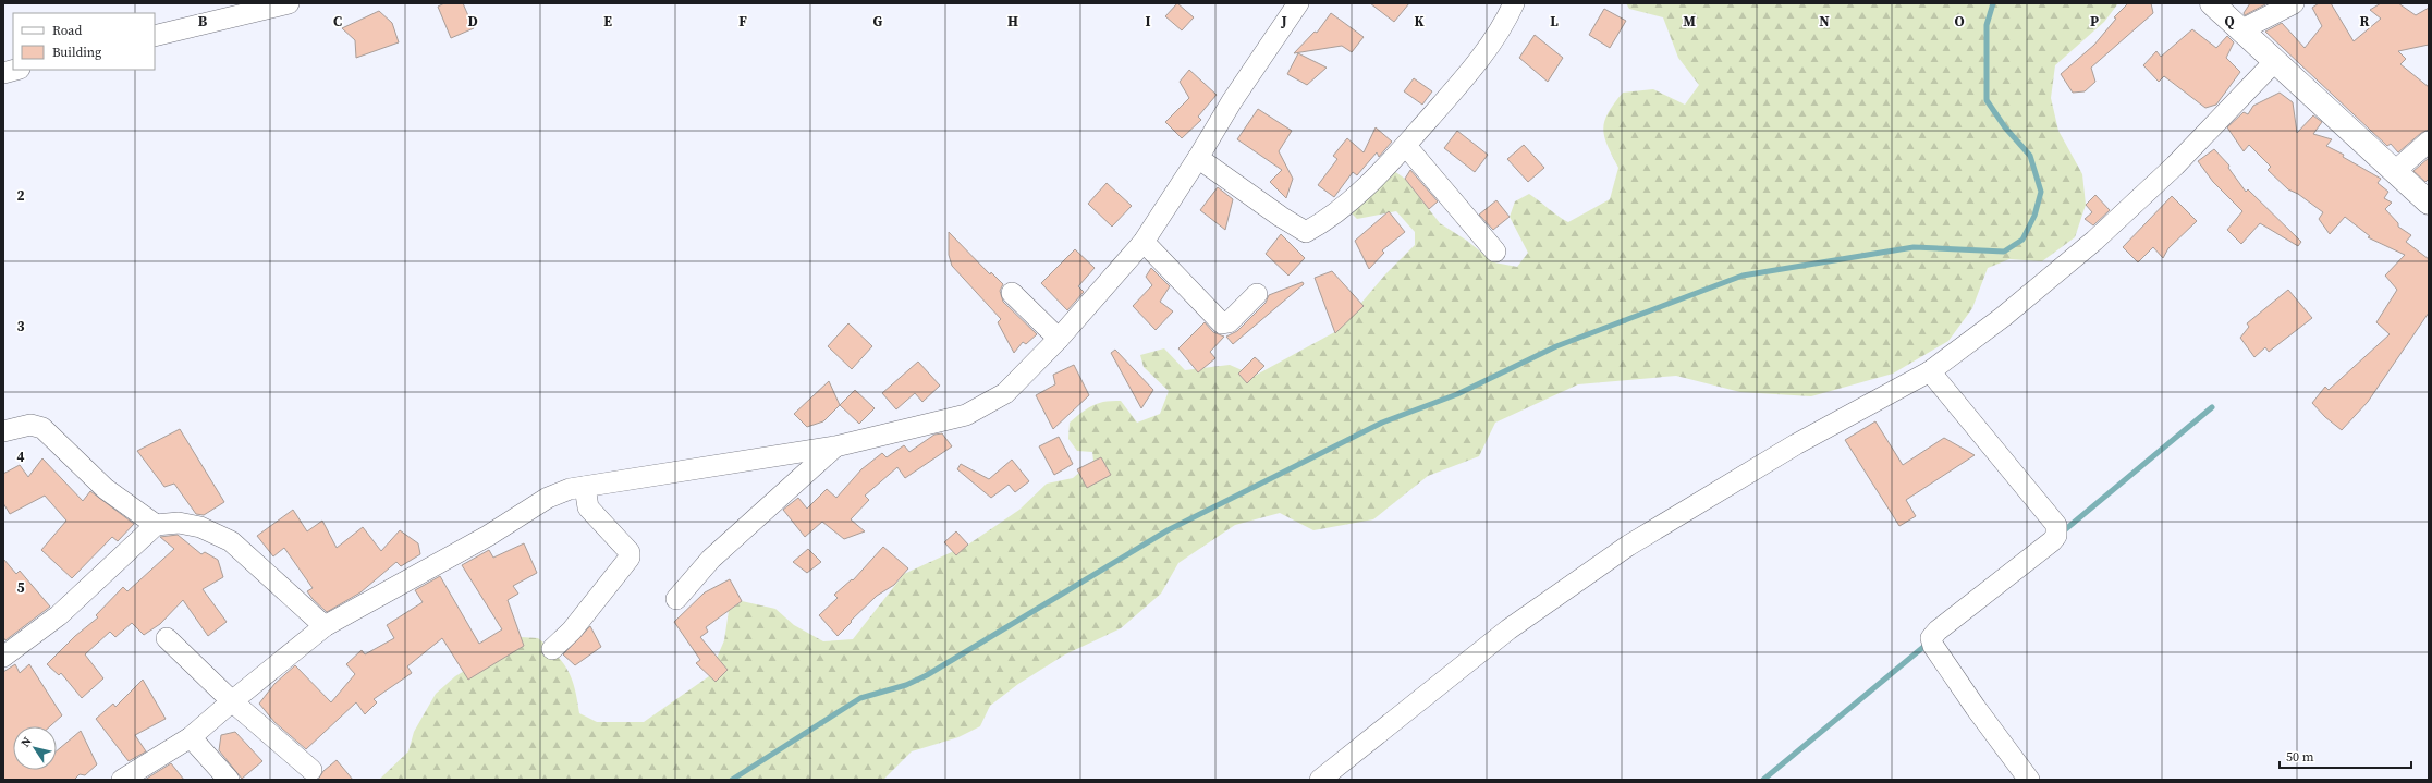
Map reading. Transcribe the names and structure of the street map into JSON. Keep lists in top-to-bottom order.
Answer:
{
  "legend": ["Road", "Building"],
  "scale_bar": "50 m",
  "north": "top left",
  "grid": {
    "columns": [
      "B",
      "C",
      "D",
      "E",
      "F",
      "G",
      "H",
      "I",
      "J",
      "K",
      "L",
      "M",
      "N",
      "O",
      "P",
      "Q",
      "R"
    ],
    "rows": [
      "2",
      "3",
      "4",
      "5"
    ]
  }
}
